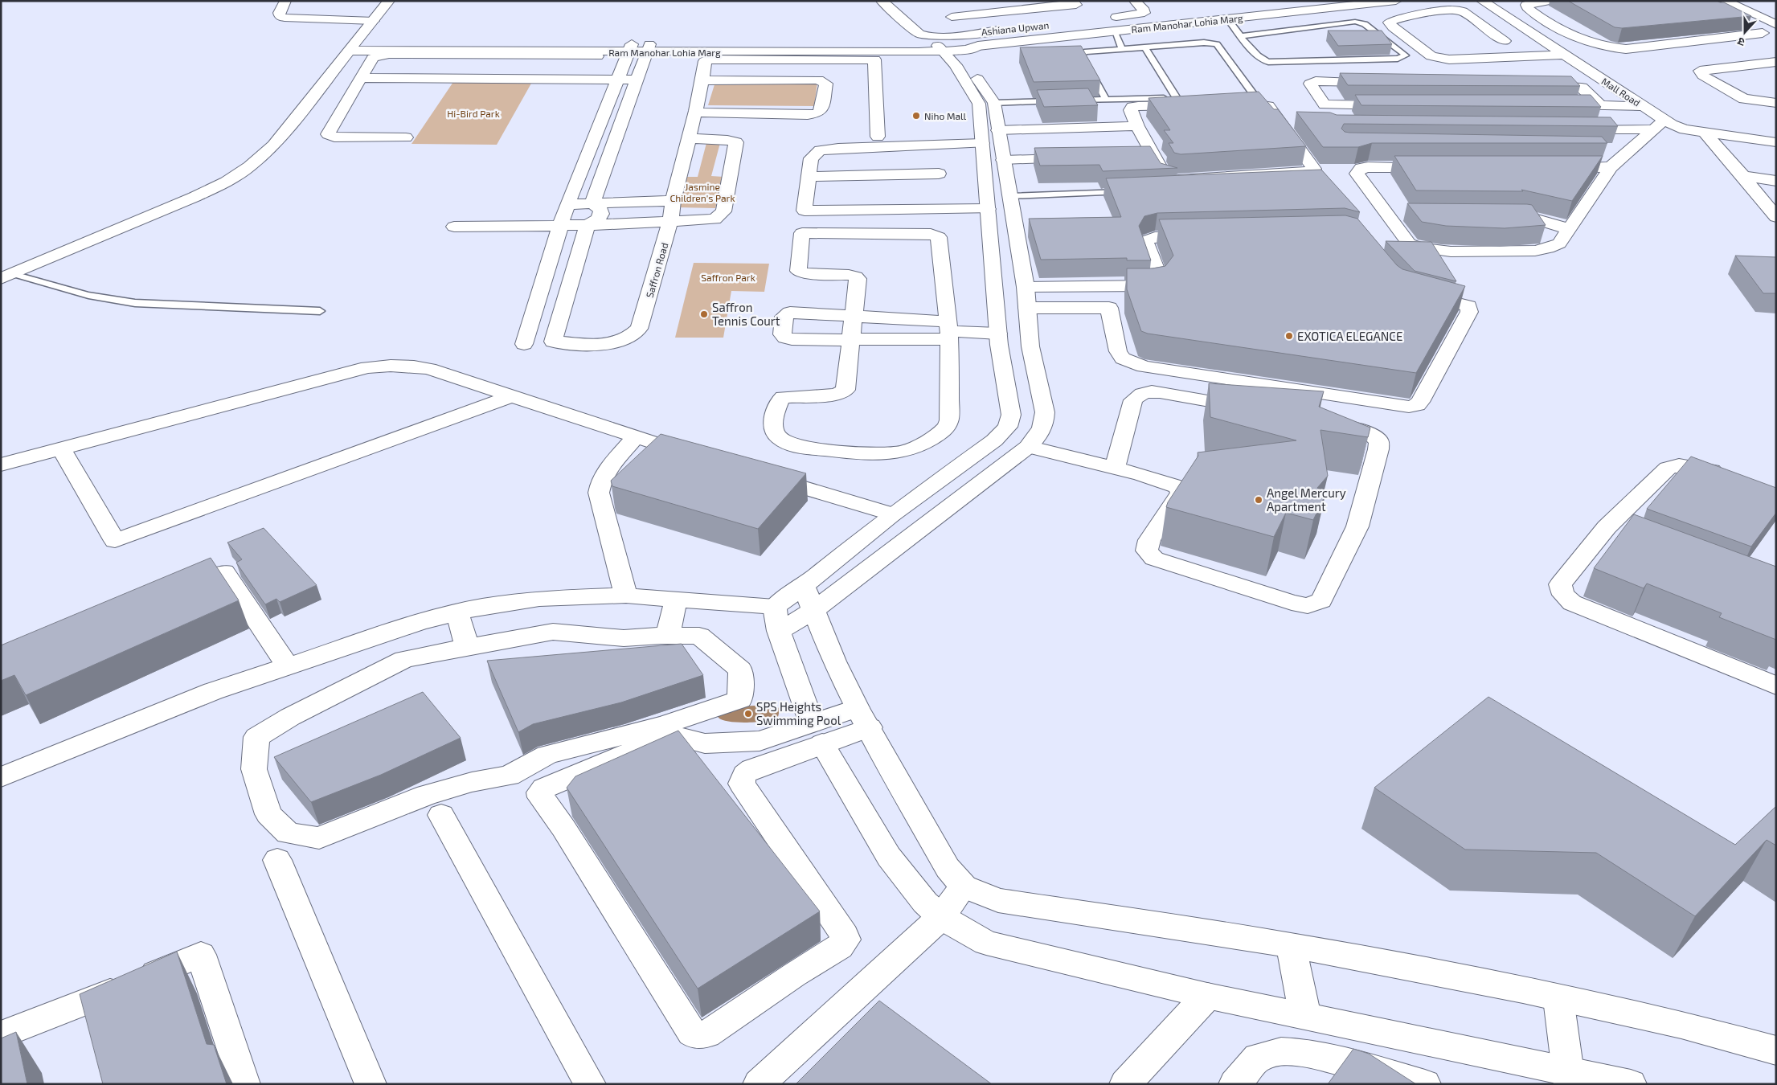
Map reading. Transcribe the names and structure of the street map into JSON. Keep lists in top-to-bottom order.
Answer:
{
  "streets": {
    "street": [
      "Ram Manohar Lohia Marg",
      "Ashiana Upwan",
      "Mall Road",
      "Saffron Road"
    ]
  },
  "crossings": [
    ["Ram Manohar Lohia Marg", "Ashiana Upwan"]
  ],
  "parks": ["Hi-Bird Park", "Jasmine Children's Park", "Saffron Park"],
  "places": [
    "Niho Mall",
    "Saffron Tennis Court",
    "EXOTICA ELEGANCE",
    "Angel Mercury Apartment",
    "SPS Heights Swimming Pool"
  ],
  "north": "bottom"
}
